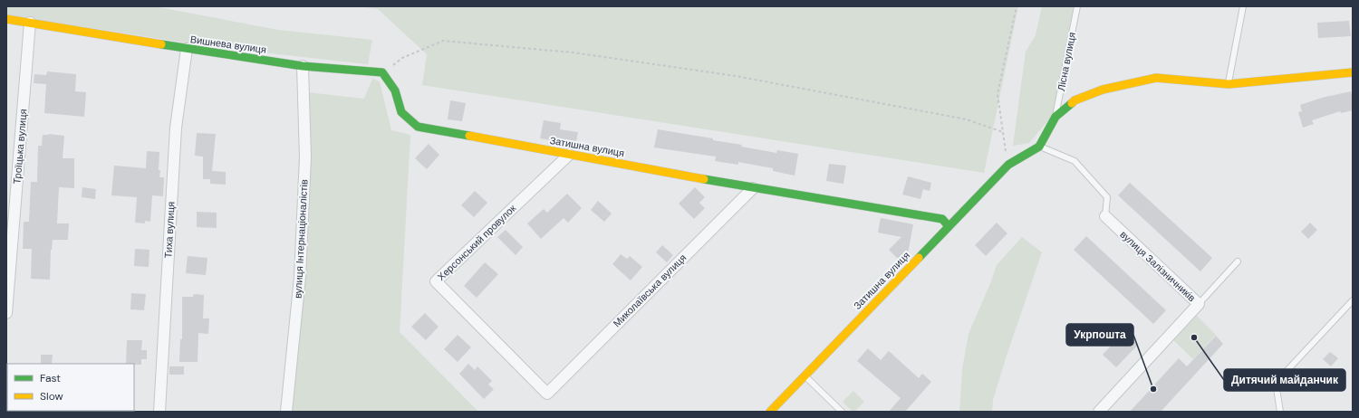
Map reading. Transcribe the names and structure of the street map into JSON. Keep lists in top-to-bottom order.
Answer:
{
  "streets": {
    "street": [
      "Вишнева вулиця",
      "Троїцька вулиця",
      "Затишна вулиця",
      "Тиха вулиця",
      "вулиця Інтернаціоналістів",
      "Херсонський провулок",
      "вулиця Залізничників",
      "Миколаївська вулиця"
    ],
    "lane": ["Лісна вулиця"]
  },
  "crossings": [
    ["Вишнева вулиця", "Троїцька вулиця"],
    ["Вишнева вулиця", "Затишна вулиця"],
    ["Вишнева вулиця", "Тиха вулиця"],
    ["Вишнева вулиця", "вулиця Інтернаціоналістів"],
    ["Затишна вулиця", "Херсонський провулок"],
    ["Затишна вулиця", "Миколаївська вулиця"],
    ["Херсонський провулок", "Миколаївська вулиця"]
  ],
  "places": ["Дитячий майданчик", "Укрпошта"],
  "legend": ["Fast", "Slow"]
}
